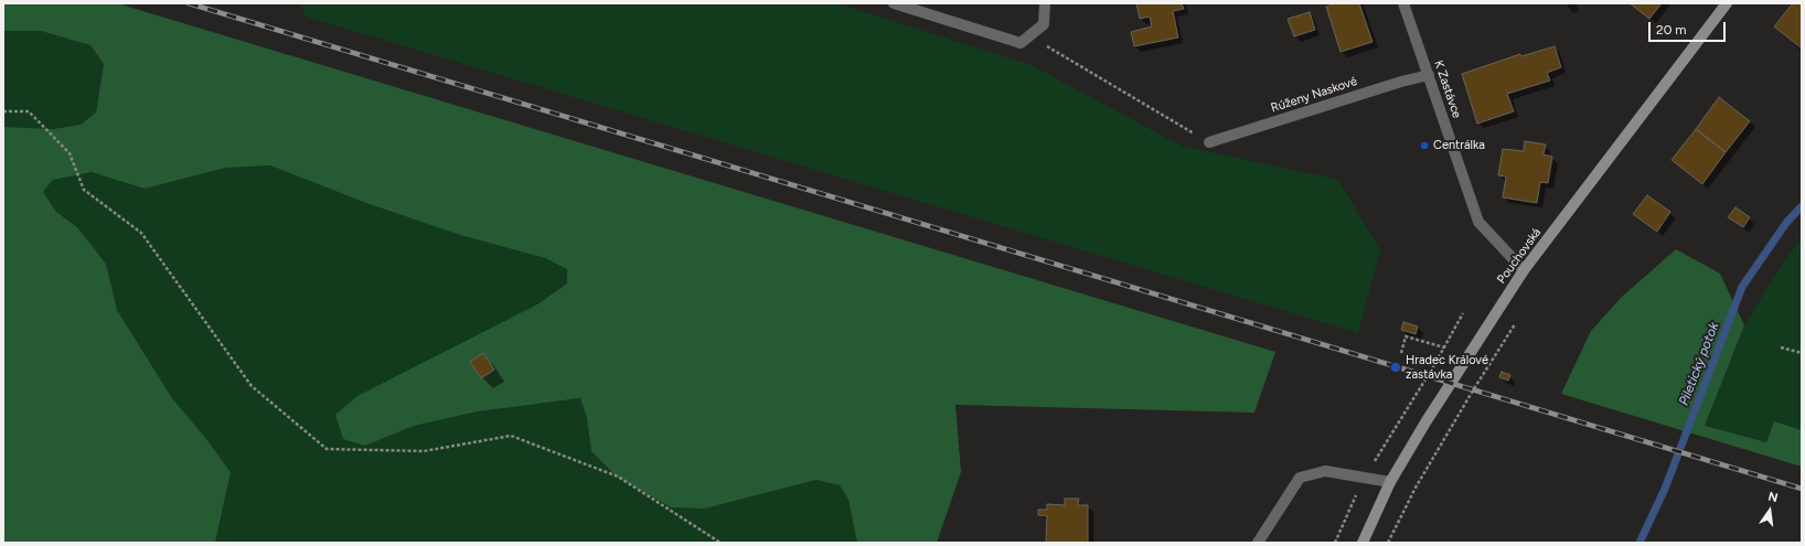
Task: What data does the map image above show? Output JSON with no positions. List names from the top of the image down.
{
  "streets": {
    "street": ["K Zastávce", "Rúženy Naskové", "Pouchovská"]
  },
  "crossings": [
    ["K Zastávce", "Rúženy Naskové"],
    ["K Zastávce", "Pouchovská"]
  ],
  "water": ["Piletický potok"],
  "places": ["Centrálka", "Hradec Králové zastávka"],
  "scale_bar": "20 m",
  "north": "top"
}
